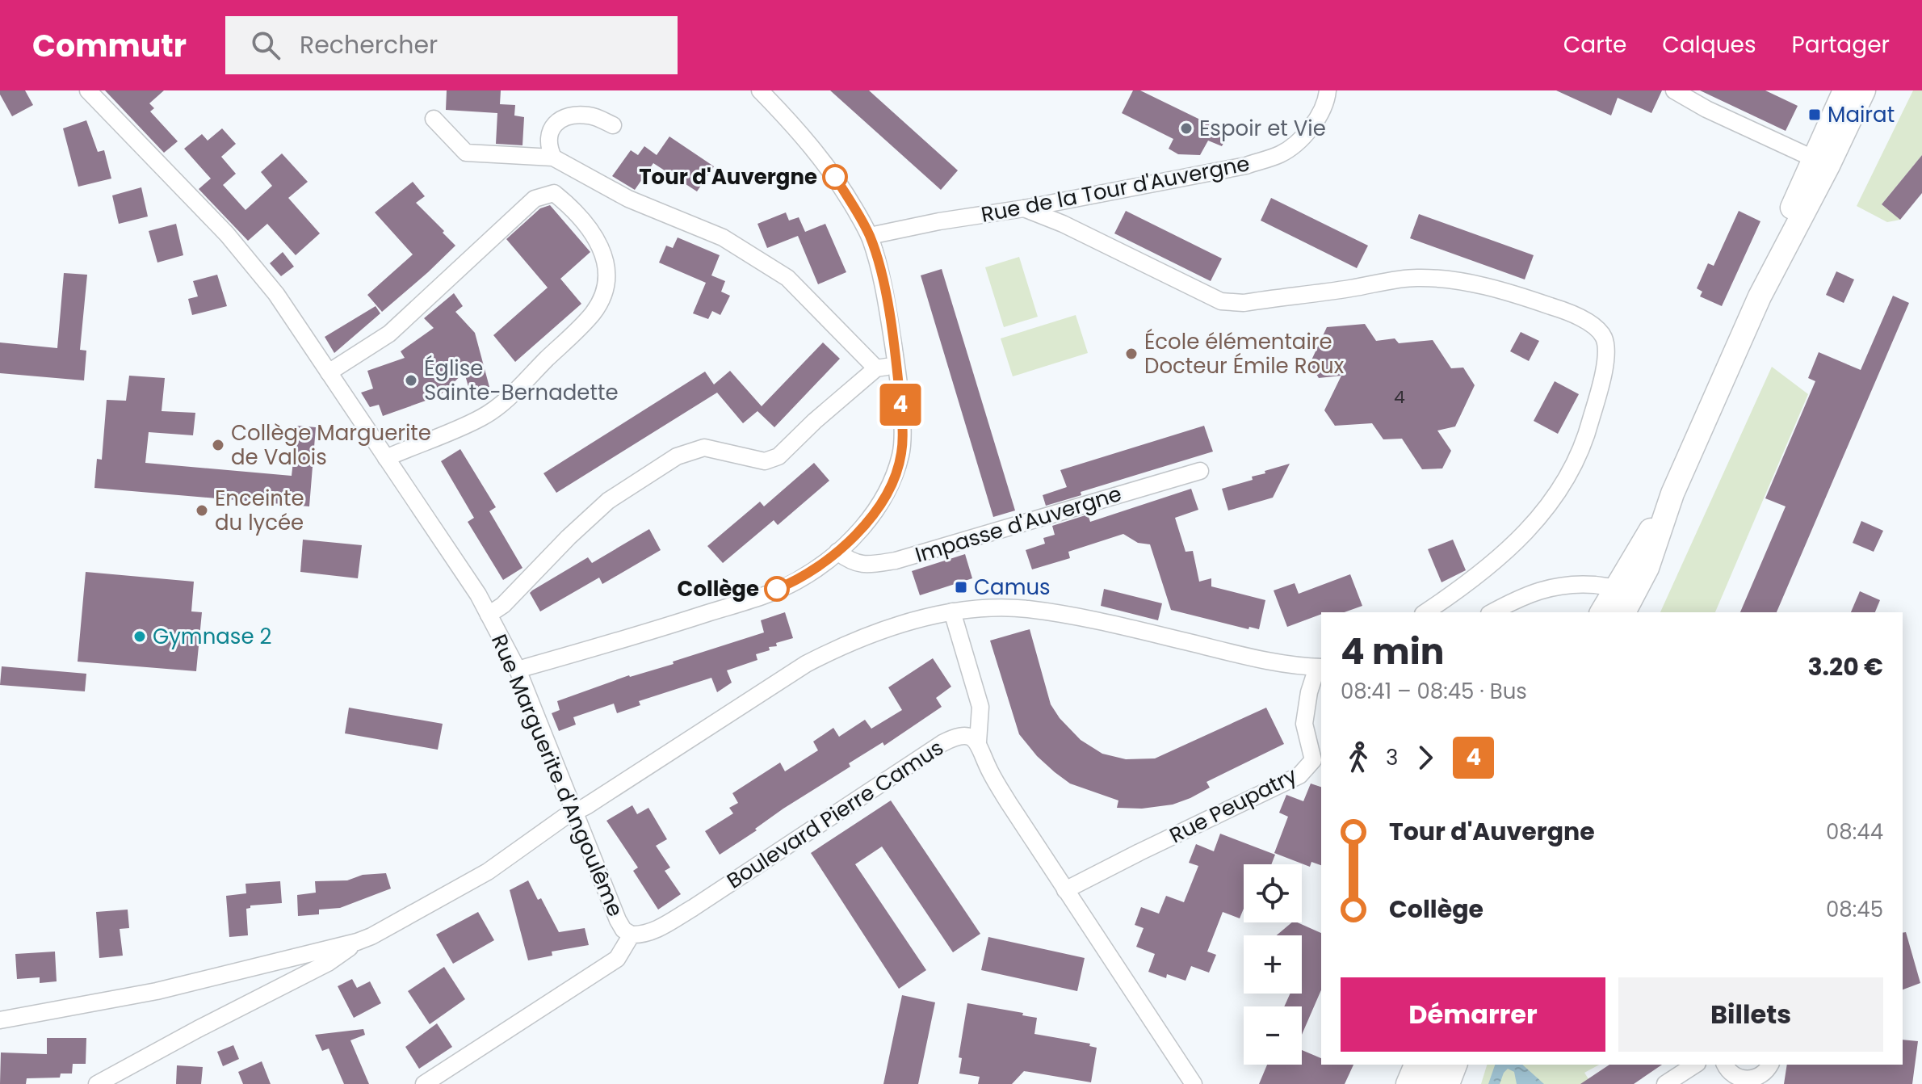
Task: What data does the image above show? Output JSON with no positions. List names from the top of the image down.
{
  "streets": {
    "street": [
      "Rue de la Tour d'Auvergne",
      "Impasse d'Auvergne",
      "Rue Marguerite d'Angoulême",
      "Rue Peupatry",
      "Boulevard Pierre Camus"
    ]
  },
  "crossings": [
    ["Rue Marguerite d'Angoulême", "Boulevard Pierre Camus"]
  ],
  "places": {
    "transit": ["Mairat", "Camus"],
    "other": [
      "Espoir et Vie",
      "Tour d'Auvergne",
      "École élémentaire Docteur Émile Roux",
      "Église Sainte-Bernadette",
      "Collège Marguerite de Valois",
      "Enceinte du lycée",
      "Collège",
      "Gymnase 2"
    ]
  },
  "lines": ["bus line 4"],
  "house_numbers": ["4"],
  "page": {
    "header": "Commutr",
    "search": "Rechercher",
    "nav": ["Carte", "Calques", "Partager"],
    "on_map": "4",
    "heading": ["4 min", "08:41 – 08:45 · Bus", "3.20 €"],
    "legs": ["3", "4"],
    "list": [
      {
        "name": "Tour d'Auvergne",
        "value": "08:44"
      },
      {
        "name": "Collège",
        "value": "08:45"
      }
    ],
    "map_buttons": ["+", "−"],
    "buttons": ["Démarrer", "Billets"]
  }
}
